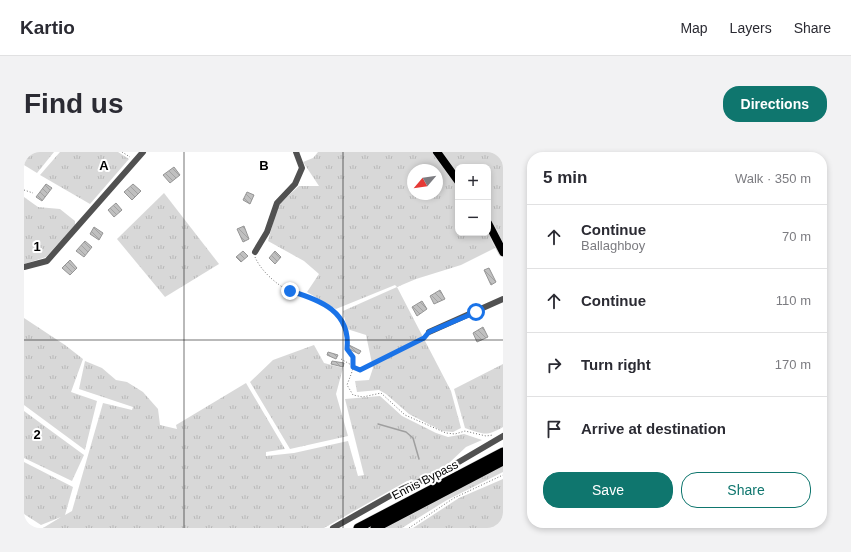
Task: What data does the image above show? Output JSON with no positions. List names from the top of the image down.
{
  "streets": {
    "highway": ["Ennis Bypass"]
  },
  "north": "bottom left",
  "page": {
    "header": "Kartio",
    "nav": ["Map", "Layers", "Share"],
    "buttons": [
      "Directions",
      ["Save", "Share"]
    ],
    "title": "Find us",
    "heading": ["5 min", "Walk · 350 m"],
    "map_buttons": ["+", "−"],
    "list": [
      ["Continue", "Ballaghboy", "70 m"],
      ["Continue", "110 m"],
      ["Turn right", "170 m"],
      "Arrive at destination"
    ]
  },
  "grid": {
    "columns": ["A", "B"],
    "rows": ["1", "2"]
  }
}
